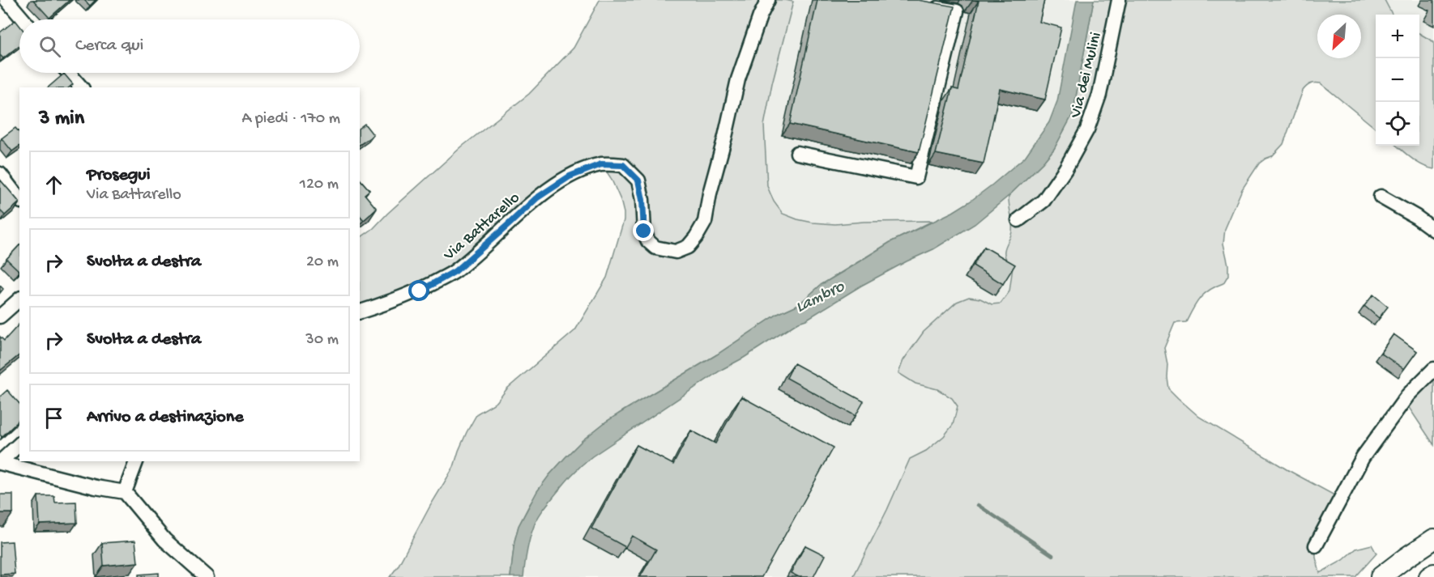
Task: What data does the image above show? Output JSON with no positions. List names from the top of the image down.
{
  "streets": {
    "street": ["Via dei Mulini", "Via Battarello"]
  },
  "water": ["Lambro"],
  "north": "bottom left",
  "page": {
    "map_buttons": ["+", "−"],
    "search": "Cerca qui",
    "heading": ["3 min", "A piedi · 170 m"],
    "list": [
      ["Prosegui", "Via Battarello", "120 m"],
      ["Svolta a destra", "20 m"],
      ["Svolta a destra", "30 m"],
      "Arrivo a destinazione"
    ]
  }
}
